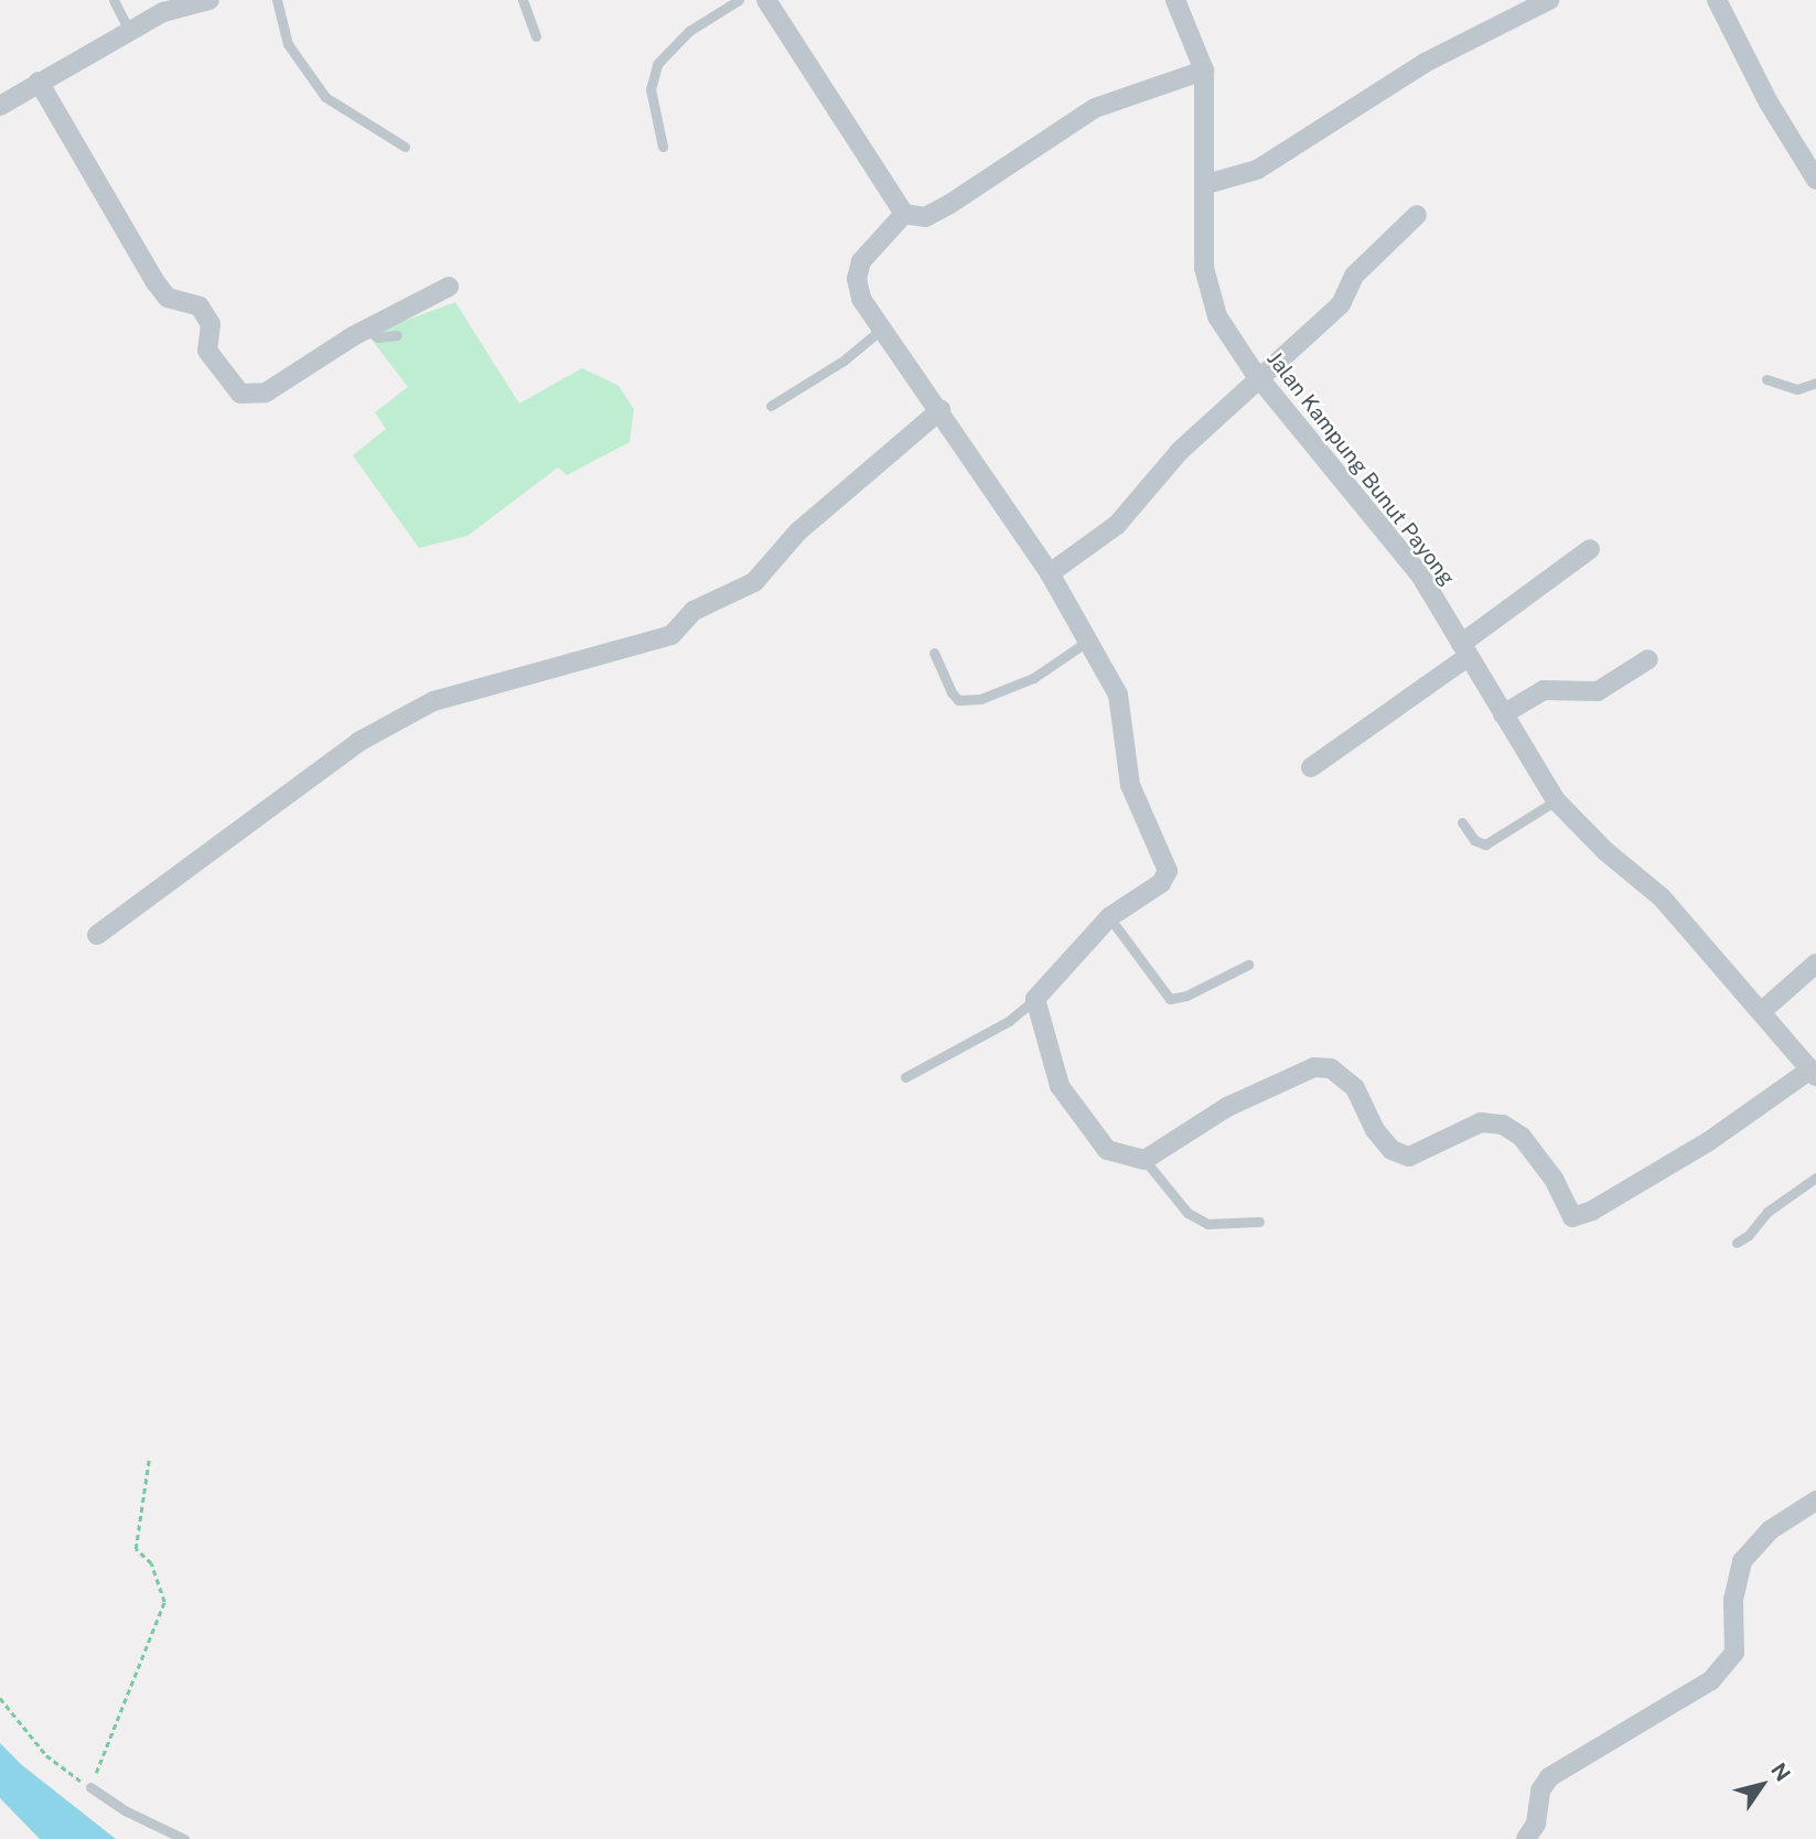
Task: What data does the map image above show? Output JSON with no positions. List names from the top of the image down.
{
  "streets": {
    "street": ["Jalan Kampung Bunut Payong"]
  },
  "north": "top right"
}
